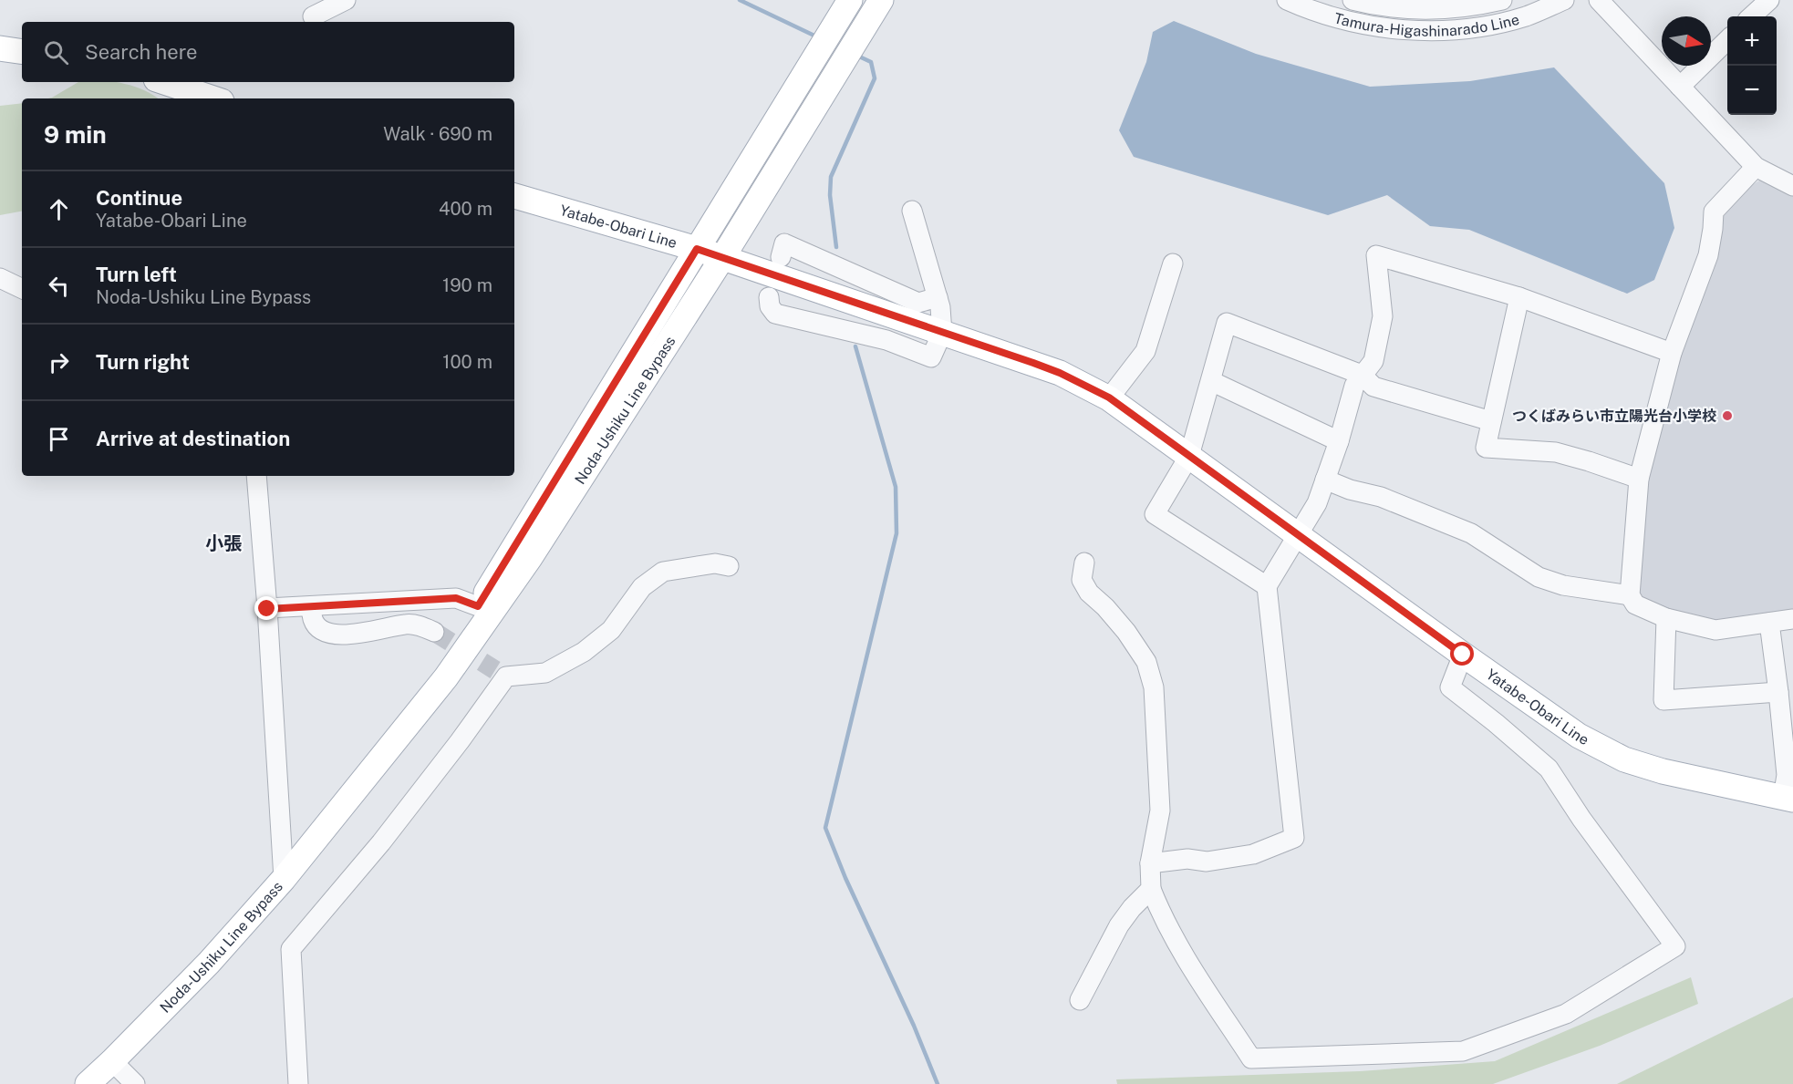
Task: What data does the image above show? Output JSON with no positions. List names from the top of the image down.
{
  "streets": {
    "main road": ["Yatabe-Obari Line", "Noda-Ushiku Line Bypass"],
    "street": ["Tamura-Higashinarado Line"]
  },
  "crossings": [
    ["Yatabe-Obari Line", "Noda-Ushiku Line Bypass"]
  ],
  "districts": ["小張"],
  "places": ["つくばみらい市立陽光台小学校"],
  "north": "right",
  "page": {
    "map_buttons": ["+", "−"],
    "search": "Search here",
    "heading": ["9 min", "Walk · 690 m"],
    "list": [
      ["Continue", "Yatabe-Obari Line", "400 m"],
      ["Turn left", "Noda-Ushiku Line Bypass", "190 m"],
      ["Turn right", "100 m"],
      "Arrive at destination"
    ]
  }
}
